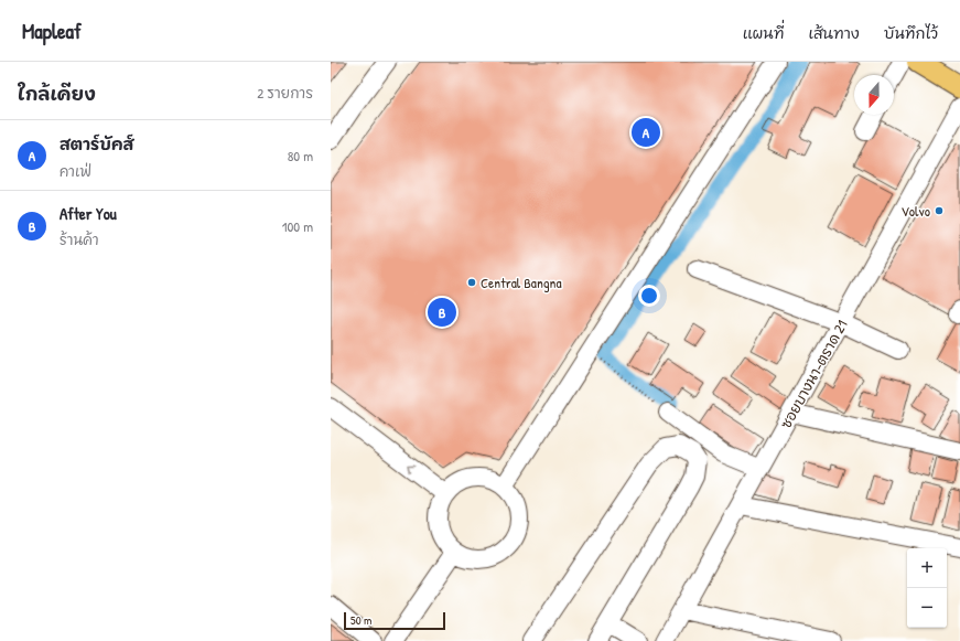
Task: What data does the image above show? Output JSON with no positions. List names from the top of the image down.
{
  "streets": {
    "street": ["ซอยบางนา-ตราด 21"]
  },
  "places": ["Volvo", "Central Bangna"],
  "scale_bar": "50 m",
  "north": "bottom",
  "page": {
    "header": "Mapleaf",
    "nav": ["แผนที่", "เส้นทาง", "บันทึกไว้"],
    "heading": ["ใกล้เคียง", "2 รายการ"],
    "pins": ["A", "B"],
    "list": [
      {
        "mark": "A",
        "name": "สตาร์บัคส์",
        "note": "คาเฟ่",
        "value": "80 m"
      },
      {
        "mark": "B",
        "name": "After You",
        "note": "ร้านค้า",
        "value": "100 m"
      }
    ],
    "map_buttons": ["+", "−"],
    "scale": "50 m"
  }
}
